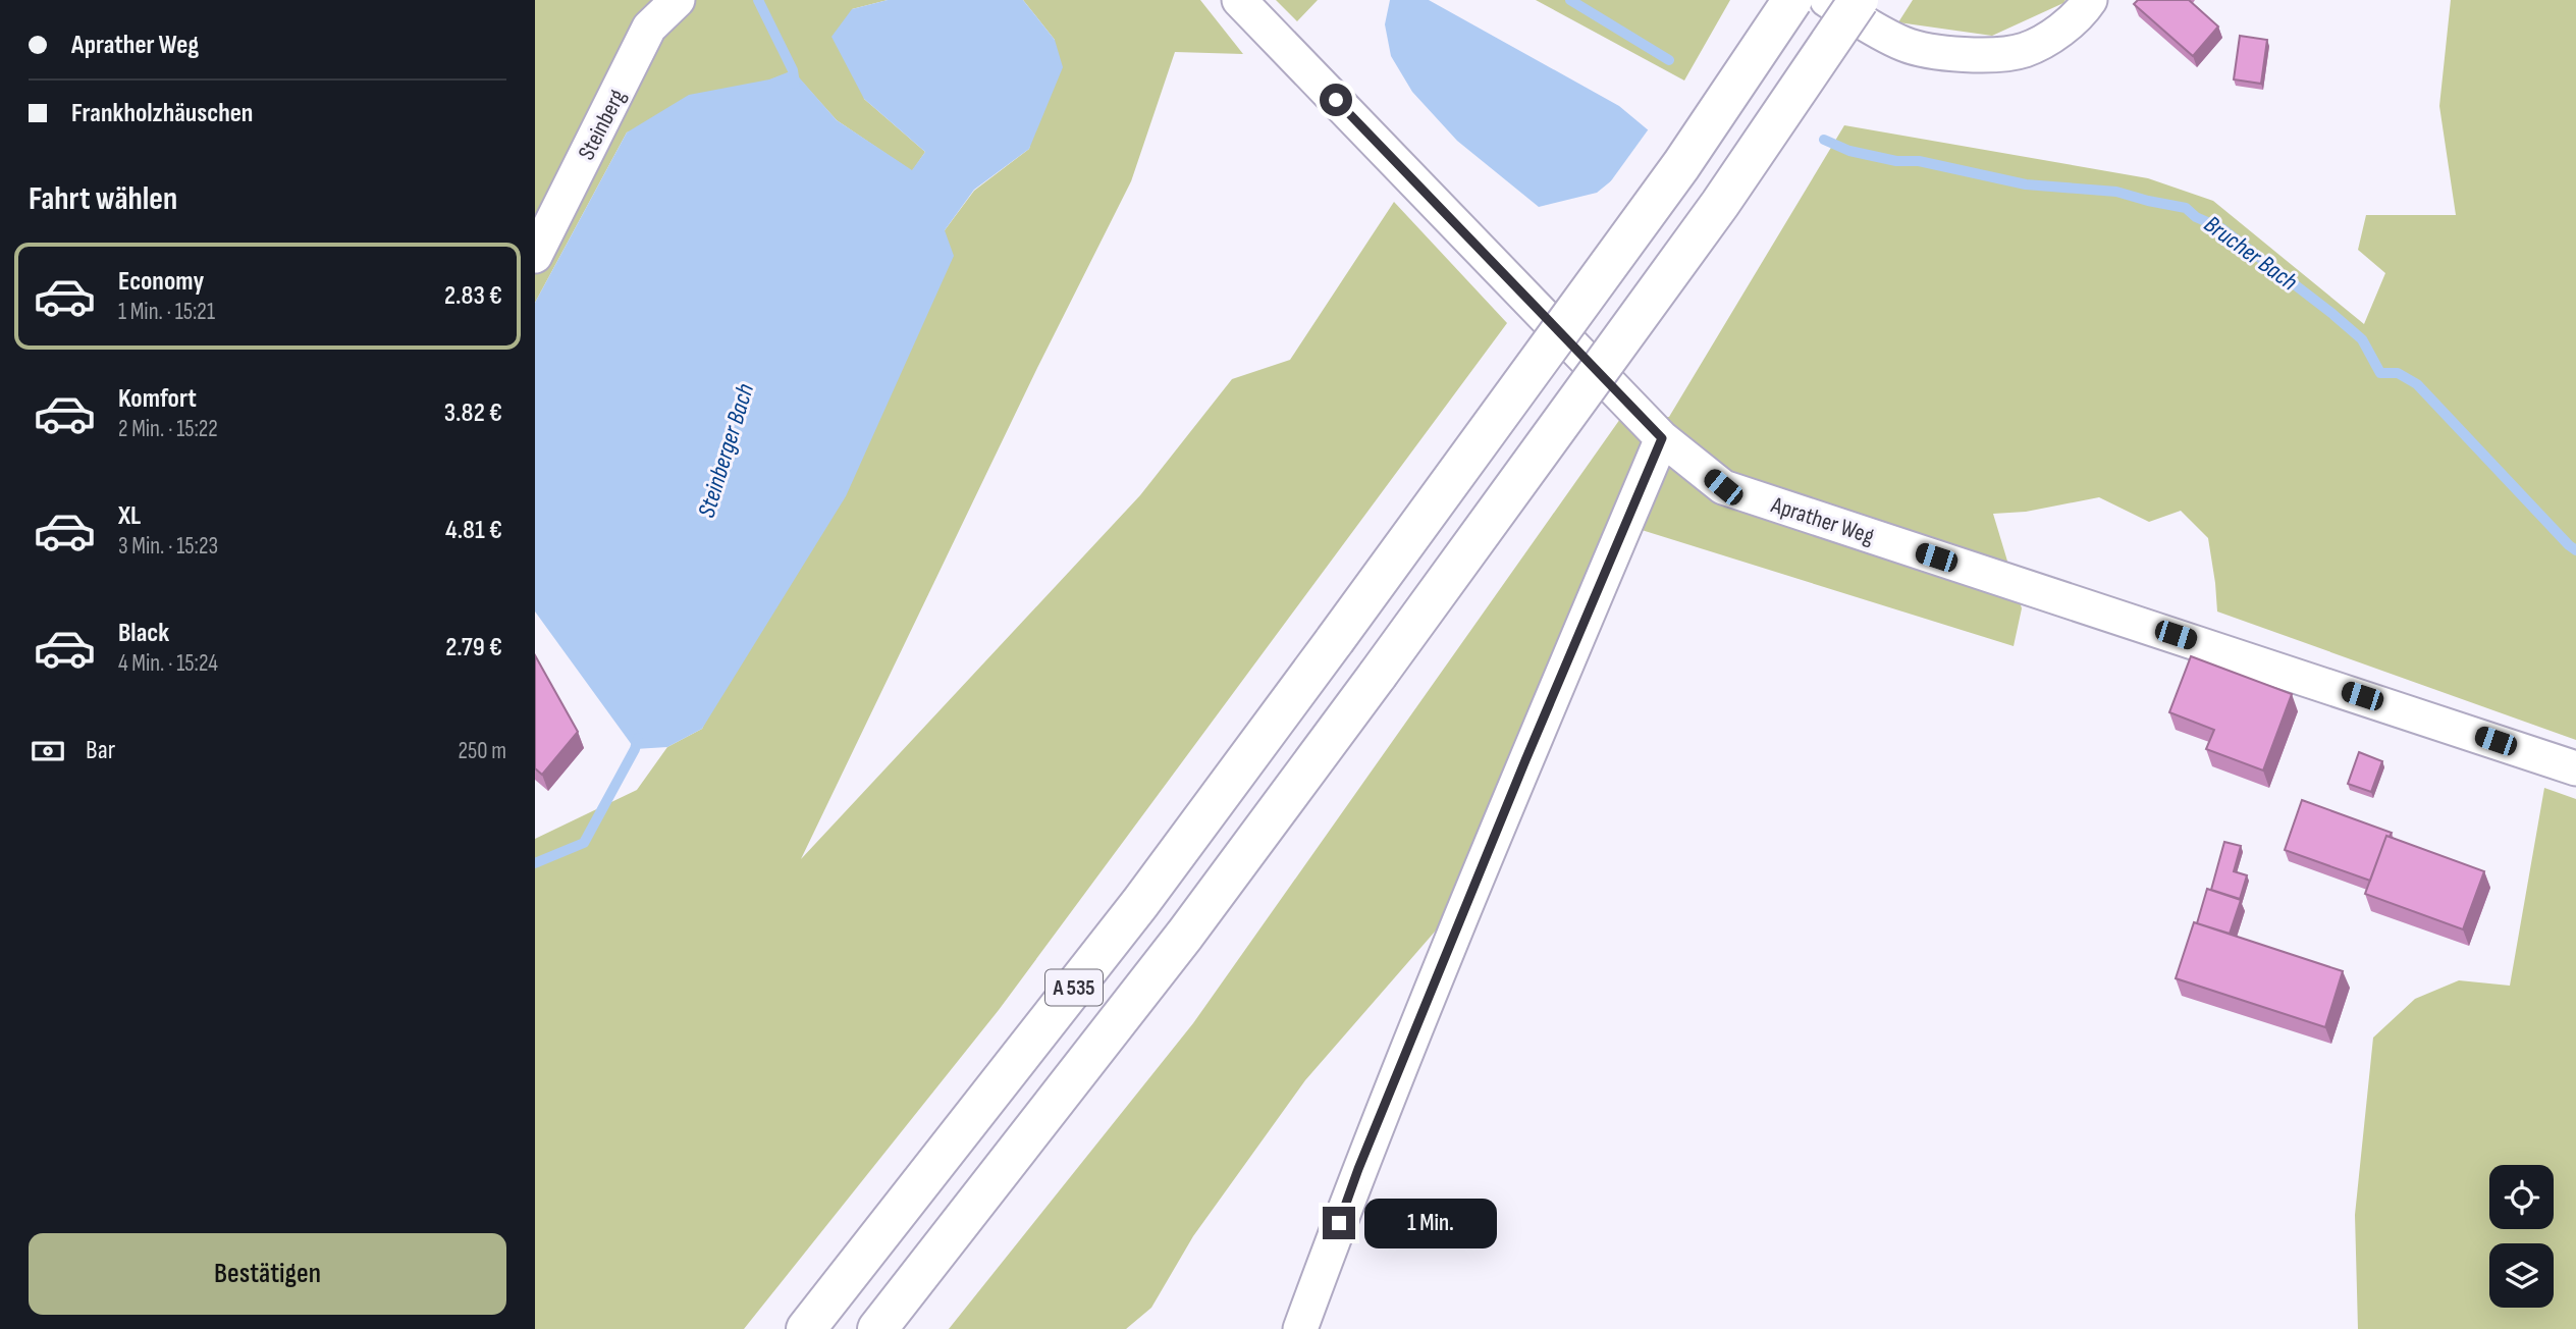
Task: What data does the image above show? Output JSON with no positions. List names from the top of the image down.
{
  "streets": {
    "highway": ["A 535"],
    "street": ["Steinberg", "Aprather Weg"]
  },
  "water": ["Brucher Bach", "Steinberger Bach"],
  "page": {
    "banner": ["Aprather Weg", "Frankholzhäuschen"],
    "heading": "Fahrt wählen",
    "list": [
      {
        "name": "Economy",
        "note": "1 Min. · 15:21",
        "value": "2.83 €"
      },
      {
        "name": "Komfort",
        "note": "2 Min. · 15:22",
        "value": "3.82 €"
      },
      {
        "name": "XL",
        "note": "3 Min. · 15:23",
        "value": "4.81 €"
      },
      {
        "name": "Black",
        "note": "4 Min. · 15:24",
        "value": "2.79 €"
      }
    ],
    "pay": ["Bar", "250 m"],
    "bubble": "1 Min.",
    "buttons": "Bestätigen"
  }
}
